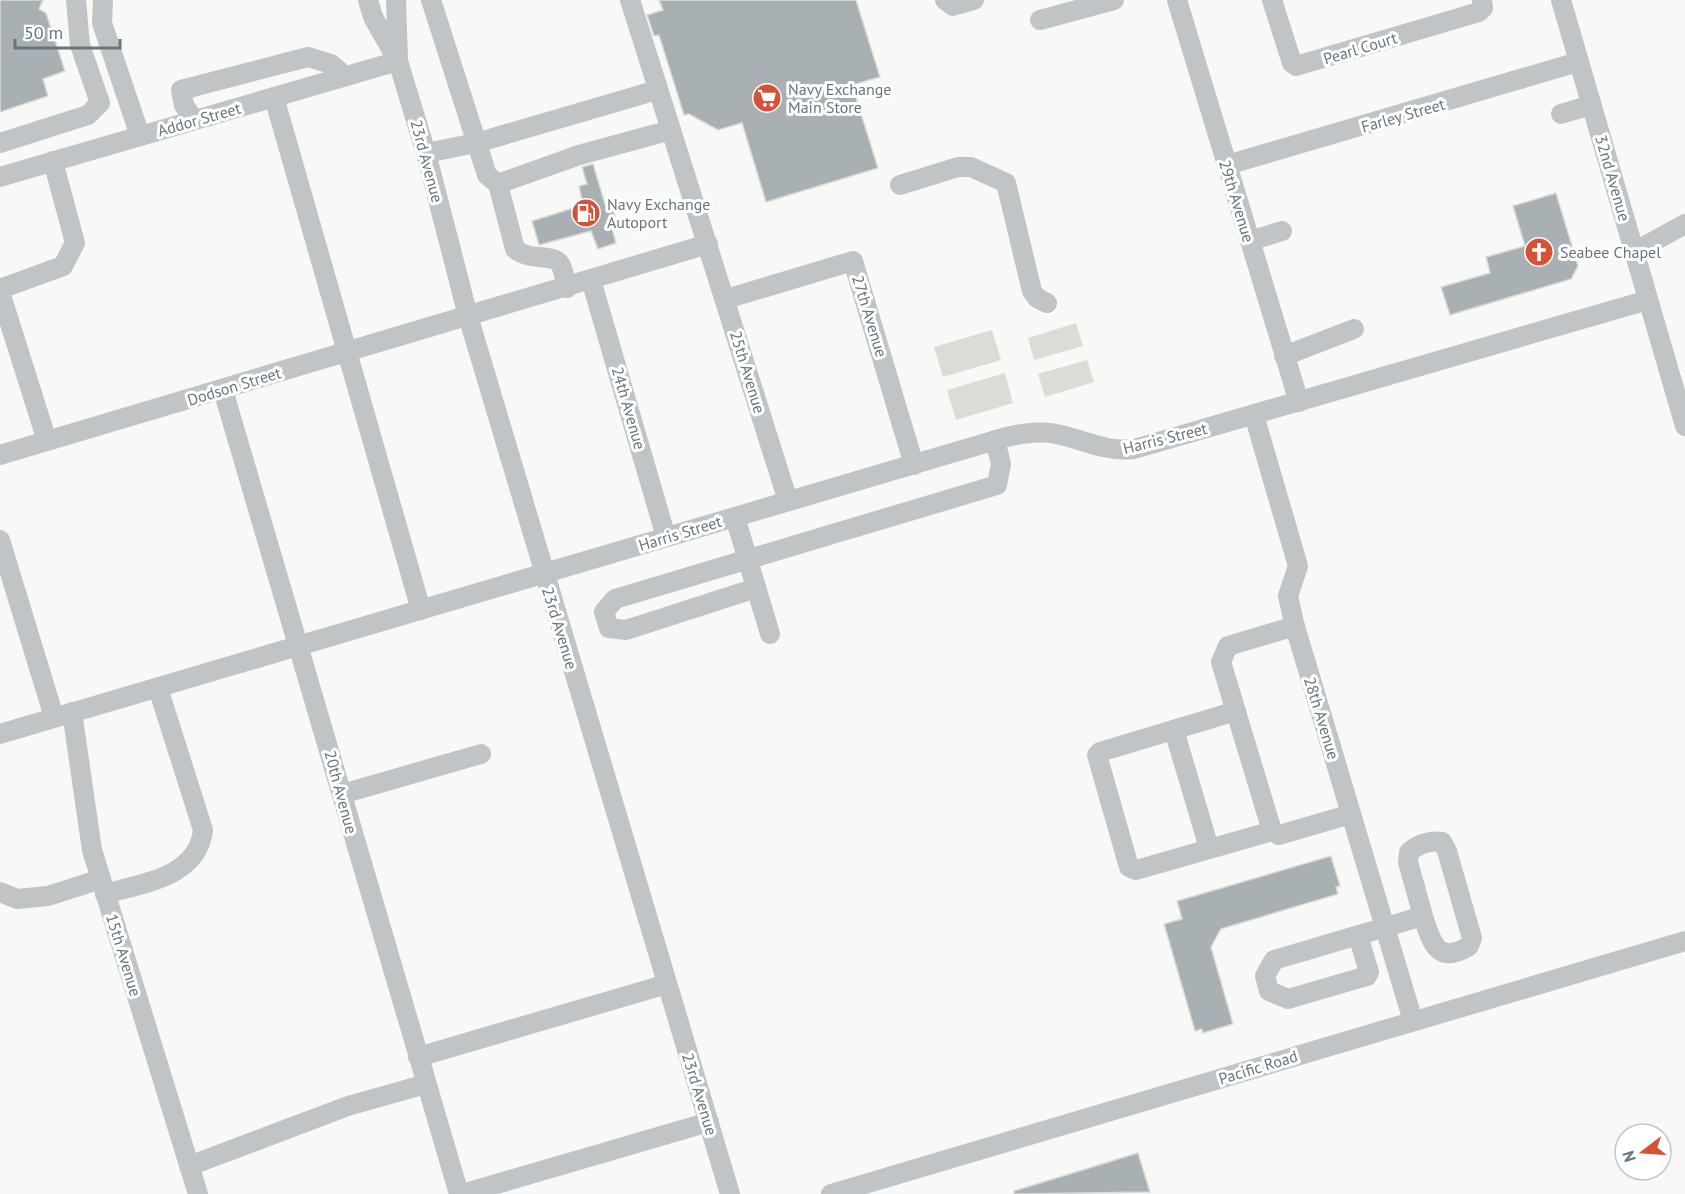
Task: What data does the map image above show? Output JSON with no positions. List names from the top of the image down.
{
  "streets": {
    "street": [
      "Pearl Court",
      "Farley Street",
      "Addor Street",
      "23rd Avenue",
      "32nd Avenue",
      "29th Avenue",
      "27th Avenue",
      "25th Avenue",
      "Dodson Street",
      "24th Avenue",
      "Harris Street",
      "28th Avenue",
      "20th Avenue",
      "15th Avenue",
      "Pacific Road"
    ]
  },
  "crossings": [
    ["Farley Street", "32nd Avenue"],
    ["Farley Street", "29th Avenue"],
    ["Addor Street", "23rd Avenue"],
    ["23rd Avenue", "Dodson Street"],
    ["23rd Avenue", "Harris Street"],
    ["32nd Avenue", "Harris Street"],
    ["29th Avenue", "Harris Street"],
    ["27th Avenue", "25th Avenue"],
    ["27th Avenue", "Harris Street"],
    ["25th Avenue", "Dodson Street"],
    ["25th Avenue", "Harris Street"],
    ["Dodson Street", "24th Avenue"],
    ["Dodson Street", "20th Avenue"],
    ["24th Avenue", "Harris Street"],
    ["Harris Street", "28th Avenue"],
    ["Harris Street", "20th Avenue"],
    ["Harris Street", "15th Avenue"],
    ["28th Avenue", "Pacific Road"]
  ],
  "places": {
    "supermarket": ["Navy Exchange Main Store"],
    "fuel station": ["Navy Exchange Autoport"],
    "church": ["Seabee Chapel"]
  },
  "scale_bar": "50 m",
  "north": "left"
}
